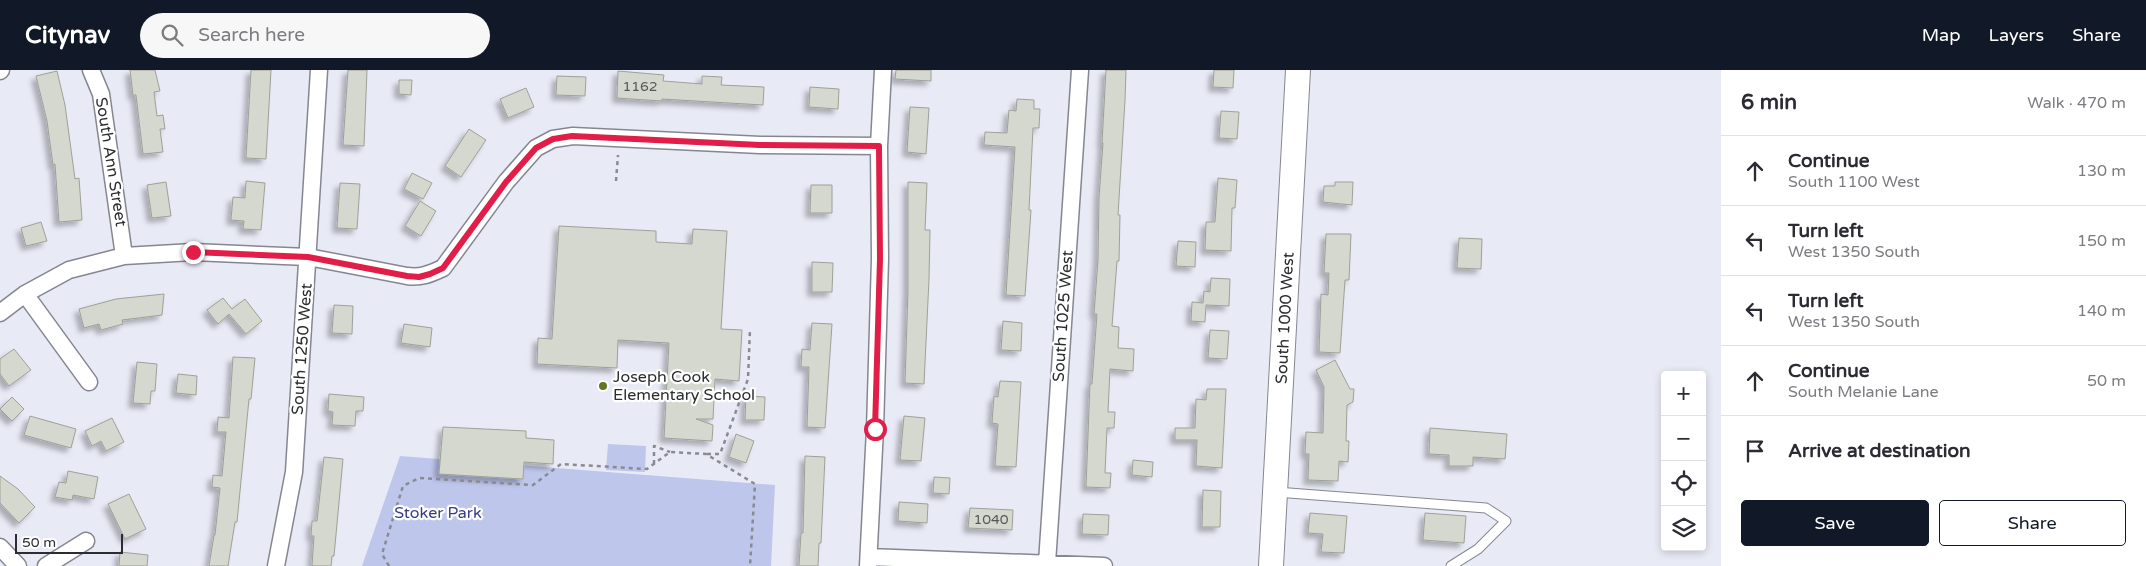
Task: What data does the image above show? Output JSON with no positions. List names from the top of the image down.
{
  "streets": {
    "main road": ["South 1000 West"],
    "street": ["South Ann Street", "South 1025 West", "South 1250 West"]
  },
  "parks": ["Stoker Park"],
  "places": ["Joseph Cook Elementary School"],
  "house_numbers": ["1162", "1040"],
  "scale_bar": "50 m",
  "page": {
    "header": "Citynav",
    "search": "Search here",
    "nav": ["Map", "Layers", "Share"],
    "heading": ["6 min", "Walk · 470 m"],
    "list": [
      ["Continue", "South 1100 West", "130 m"],
      ["Turn left", "West 1350 South", "150 m"],
      ["Turn left", "West 1350 South", "140 m"],
      ["Continue", "South Melanie Lane", "50 m"],
      "Arrive at destination"
    ],
    "map_buttons": ["+", "−"],
    "buttons": ["Save", "Share"],
    "scale": "50 m"
  }
}
